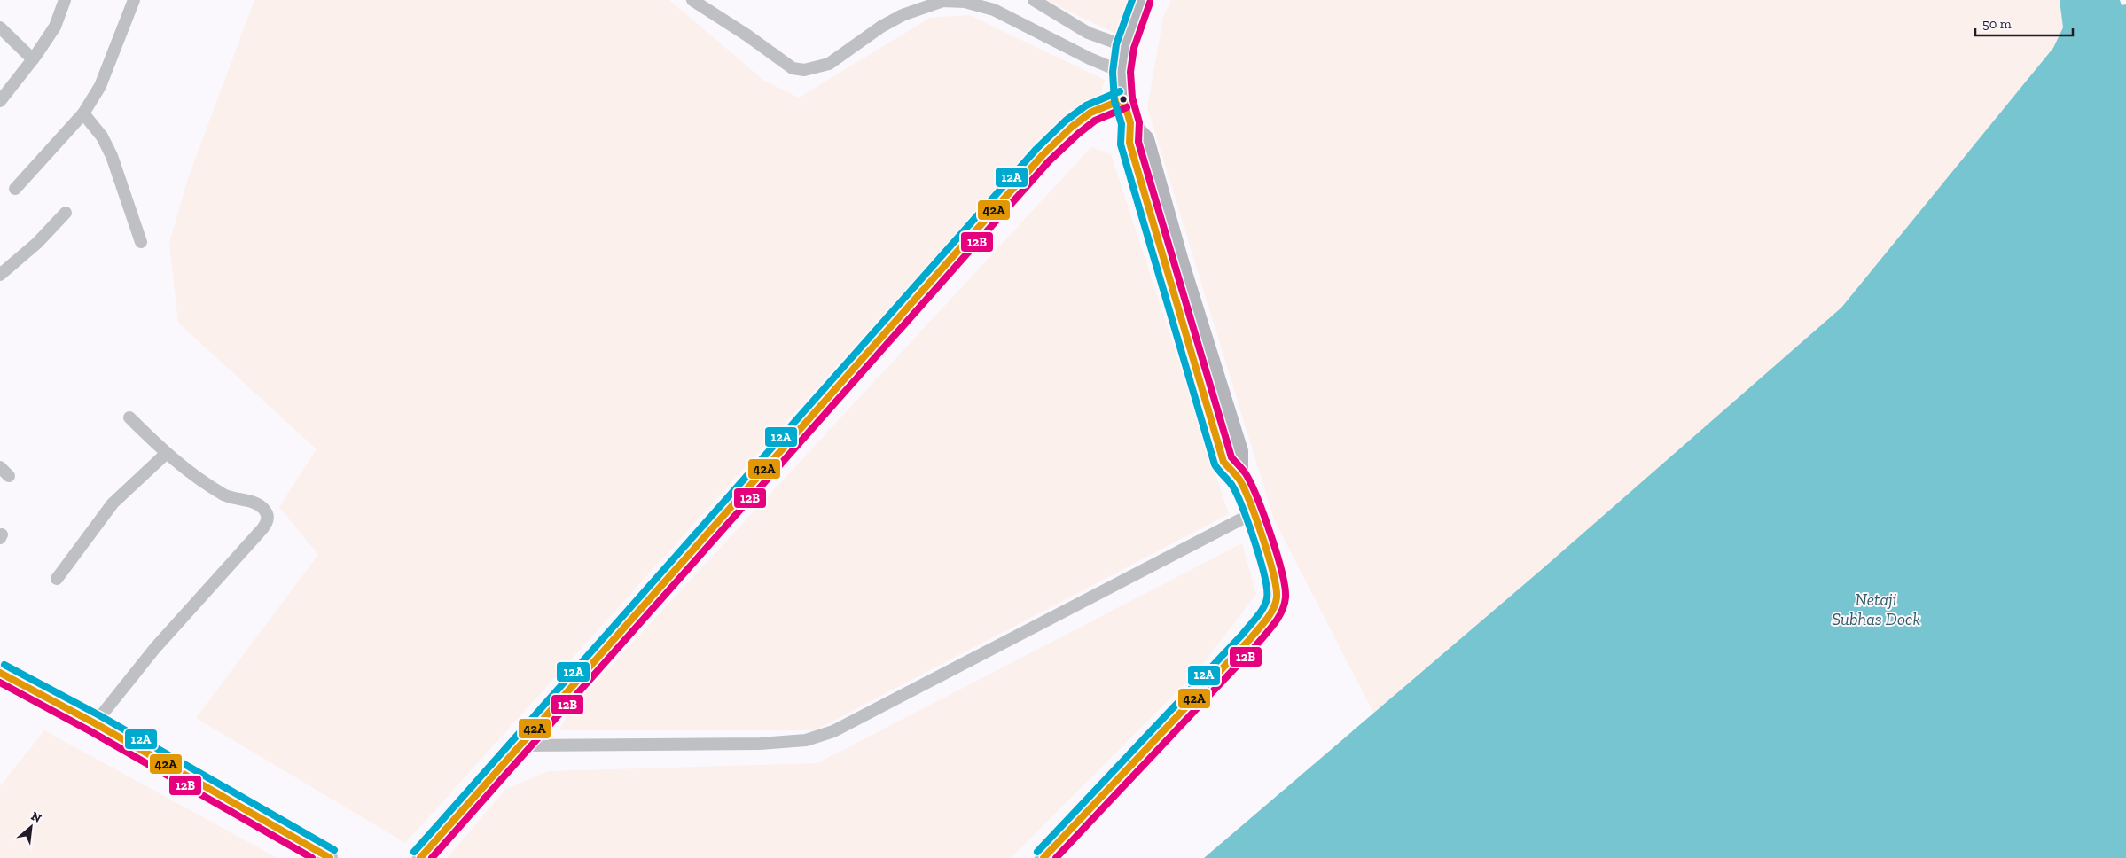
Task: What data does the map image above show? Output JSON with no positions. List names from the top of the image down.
{
  "water": ["Netaji Subhas Dock"],
  "lines": ["transit line 12A", "transit line 12B", "transit line 42A"],
  "scale_bar": "50 m",
  "north": "top right"
}
